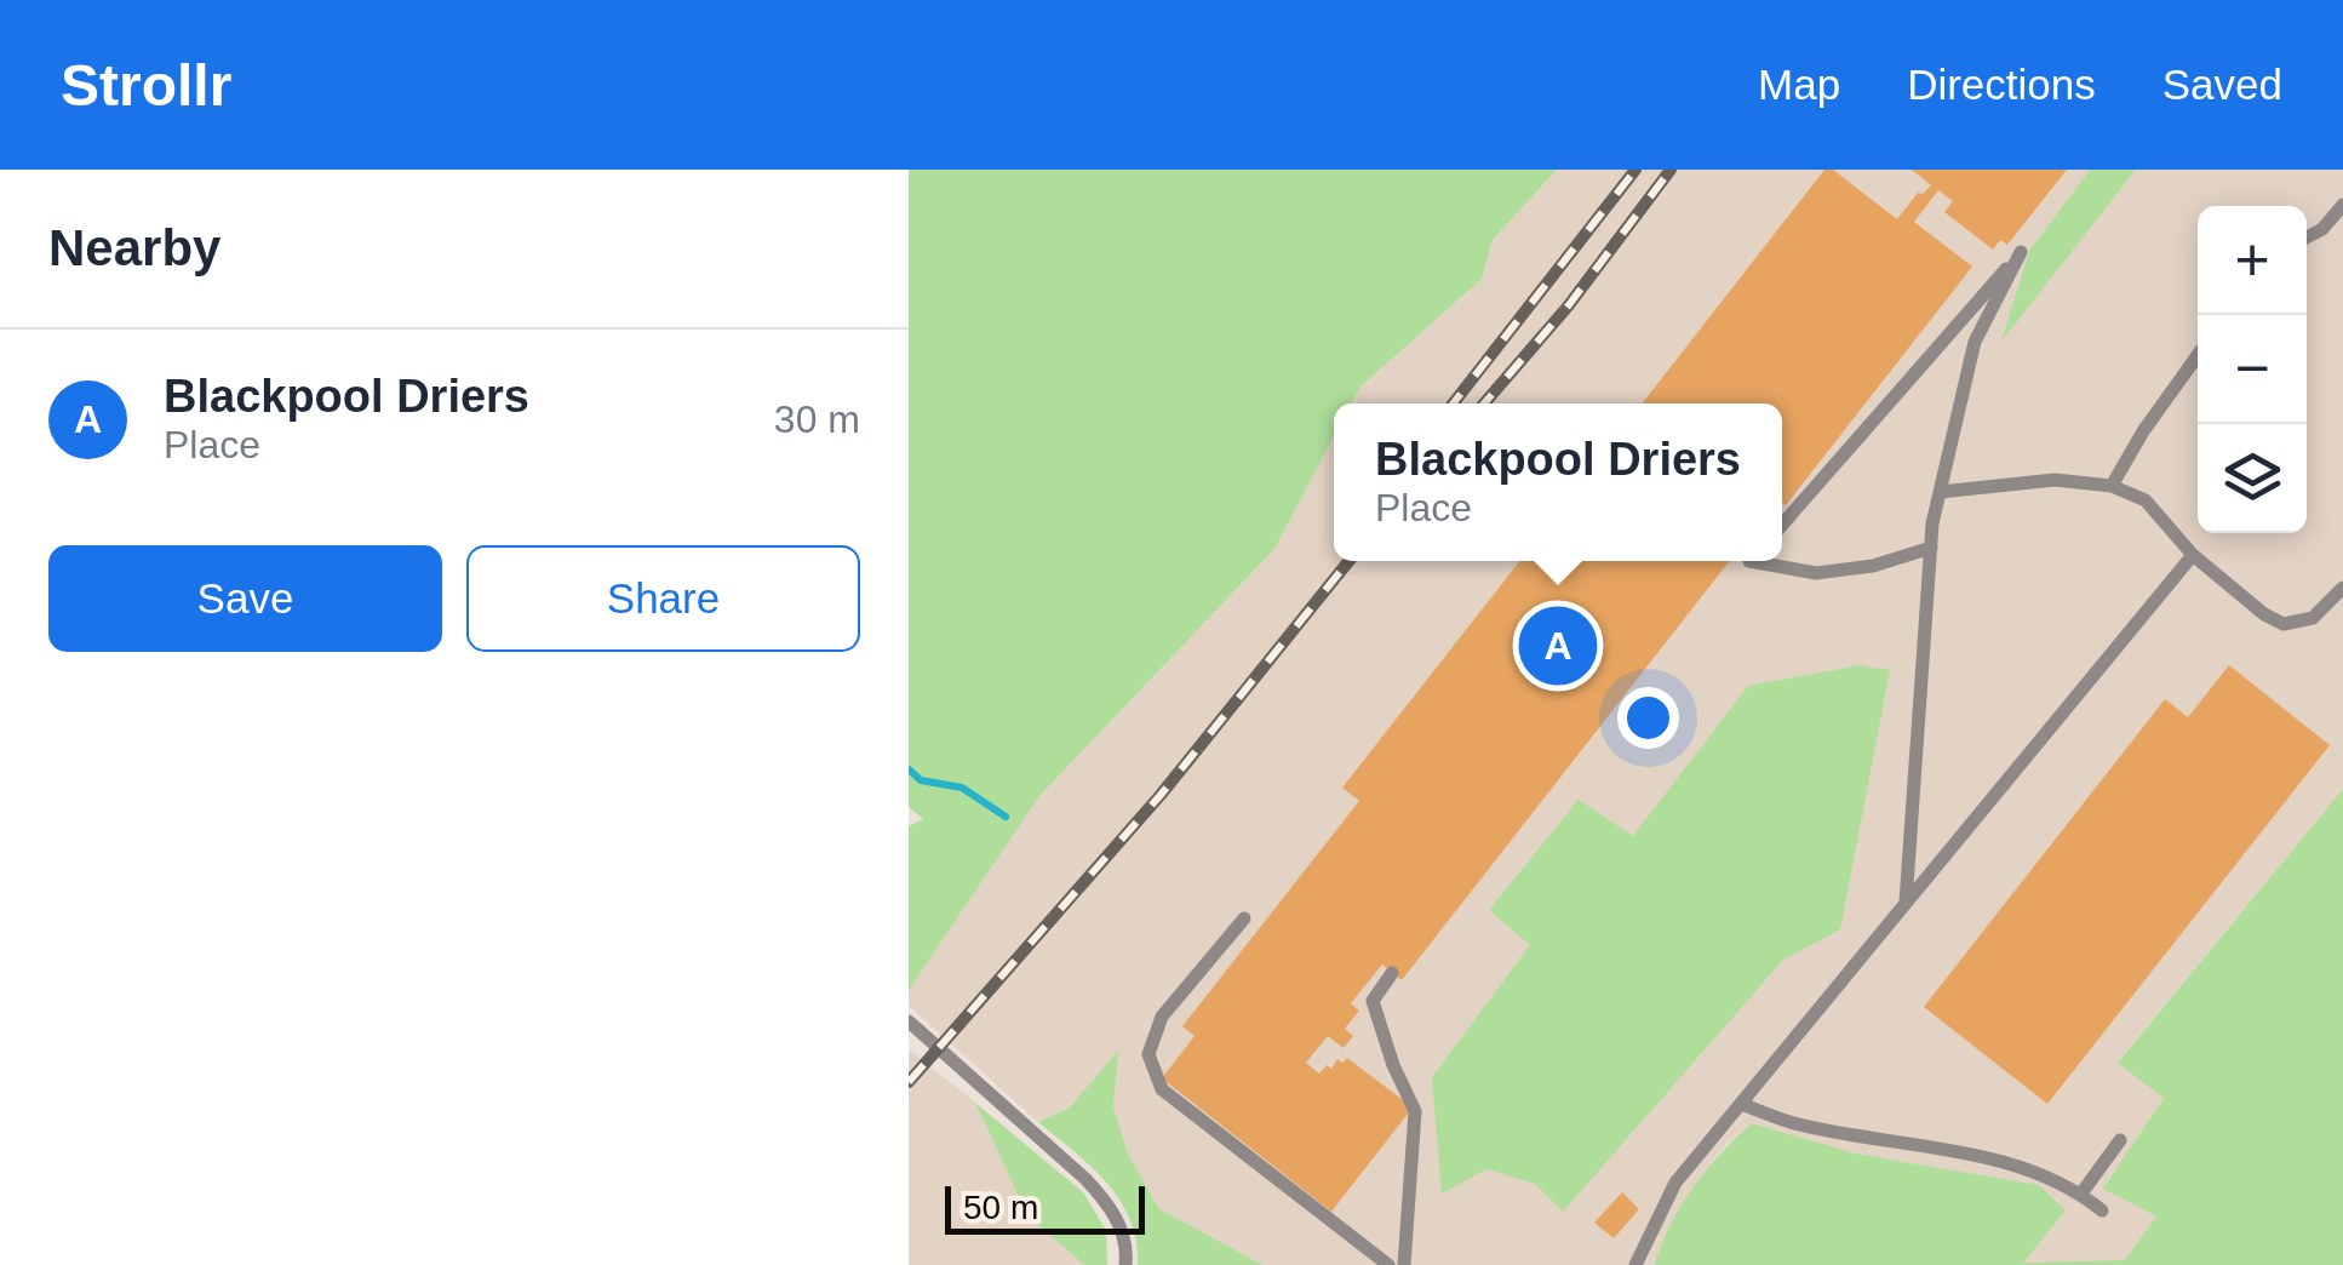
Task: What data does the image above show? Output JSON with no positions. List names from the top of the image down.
{
  "scale_bar": "50 m",
  "page": {
    "header": "Strollr",
    "nav": ["Map", "Directions", "Saved"],
    "heading": "Nearby",
    "map_buttons": ["+", "−"],
    "list": [
      {
        "mark": "A",
        "name": "Blackpool Driers",
        "note": "Place",
        "value": "30 m"
      }
    ],
    "popup": ["Blackpool Driers", "Place"],
    "buttons": ["Save", "Share"],
    "pins": "A",
    "scale": "50 m"
  }
}
